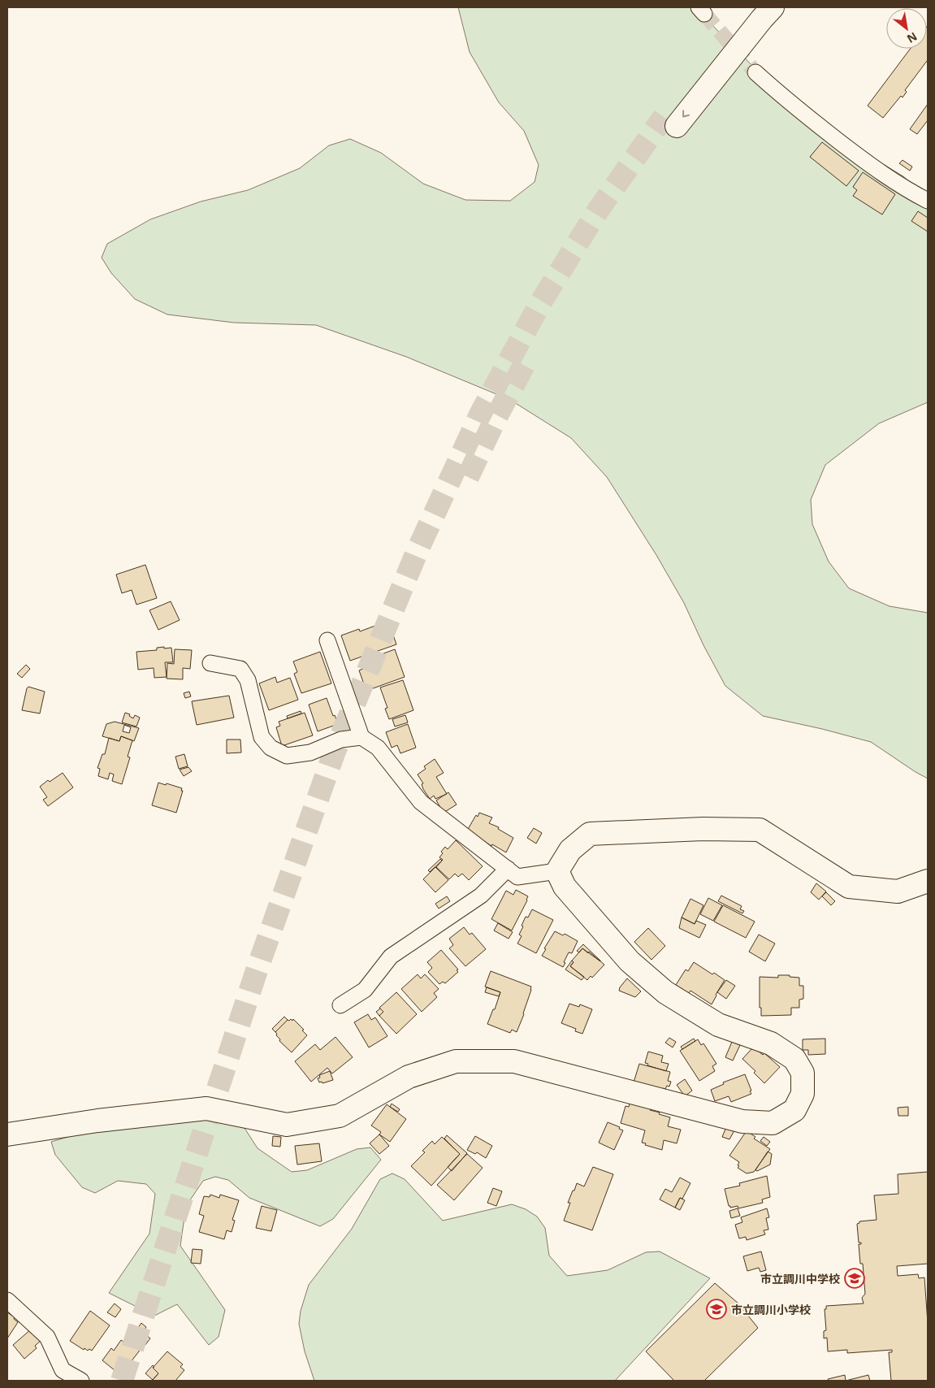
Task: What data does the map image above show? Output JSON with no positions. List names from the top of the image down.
{
  "places": {
    "school or university": ["市立調川中学校", "市立調川小学校"]
  },
  "north": "bottom right"
}
